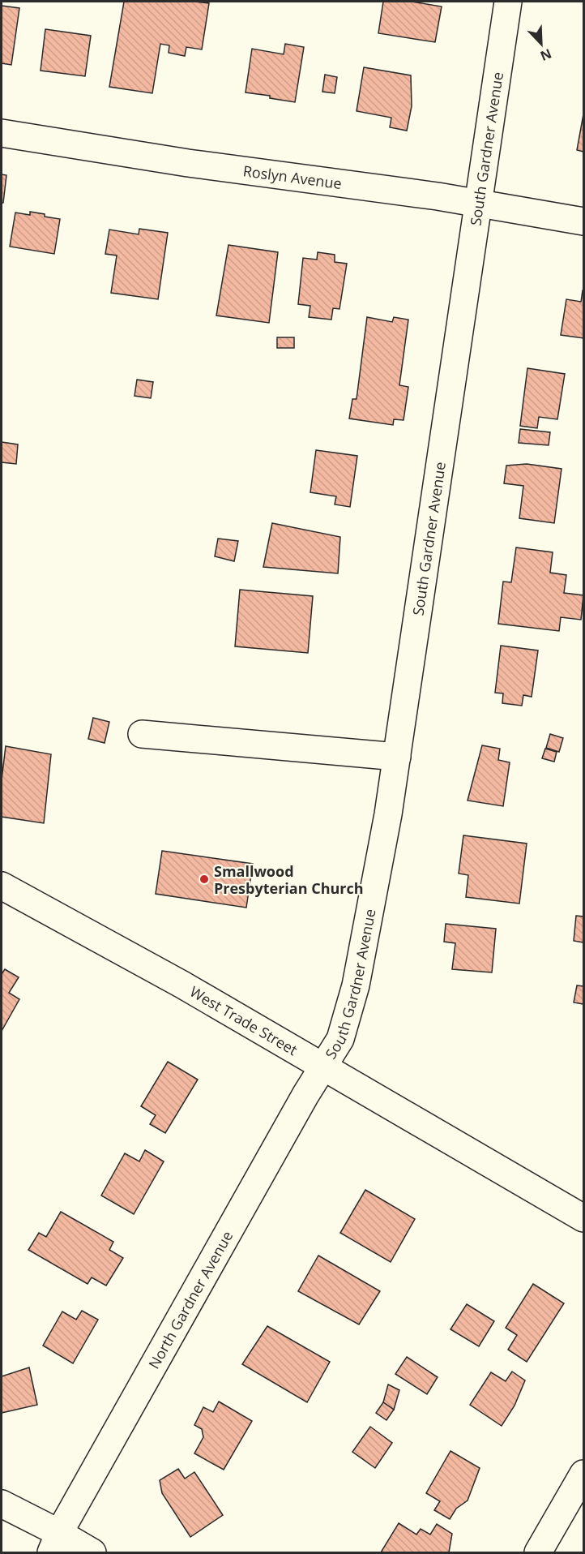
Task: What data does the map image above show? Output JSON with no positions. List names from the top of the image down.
{
  "streets": {
    "street": [
      "South Gardner Avenue",
      "Roslyn Avenue",
      "West Trade Street",
      "North Gardner Avenue"
    ]
  },
  "crossings": [
    ["South Gardner Avenue", "Roslyn Avenue"],
    ["South Gardner Avenue", "West Trade Street"],
    ["South Gardner Avenue", "North Gardner Avenue"],
    ["West Trade Street", "North Gardner Avenue"]
  ],
  "places": ["Smallwood Presbyterian Church"],
  "north": "bottom right"
}
